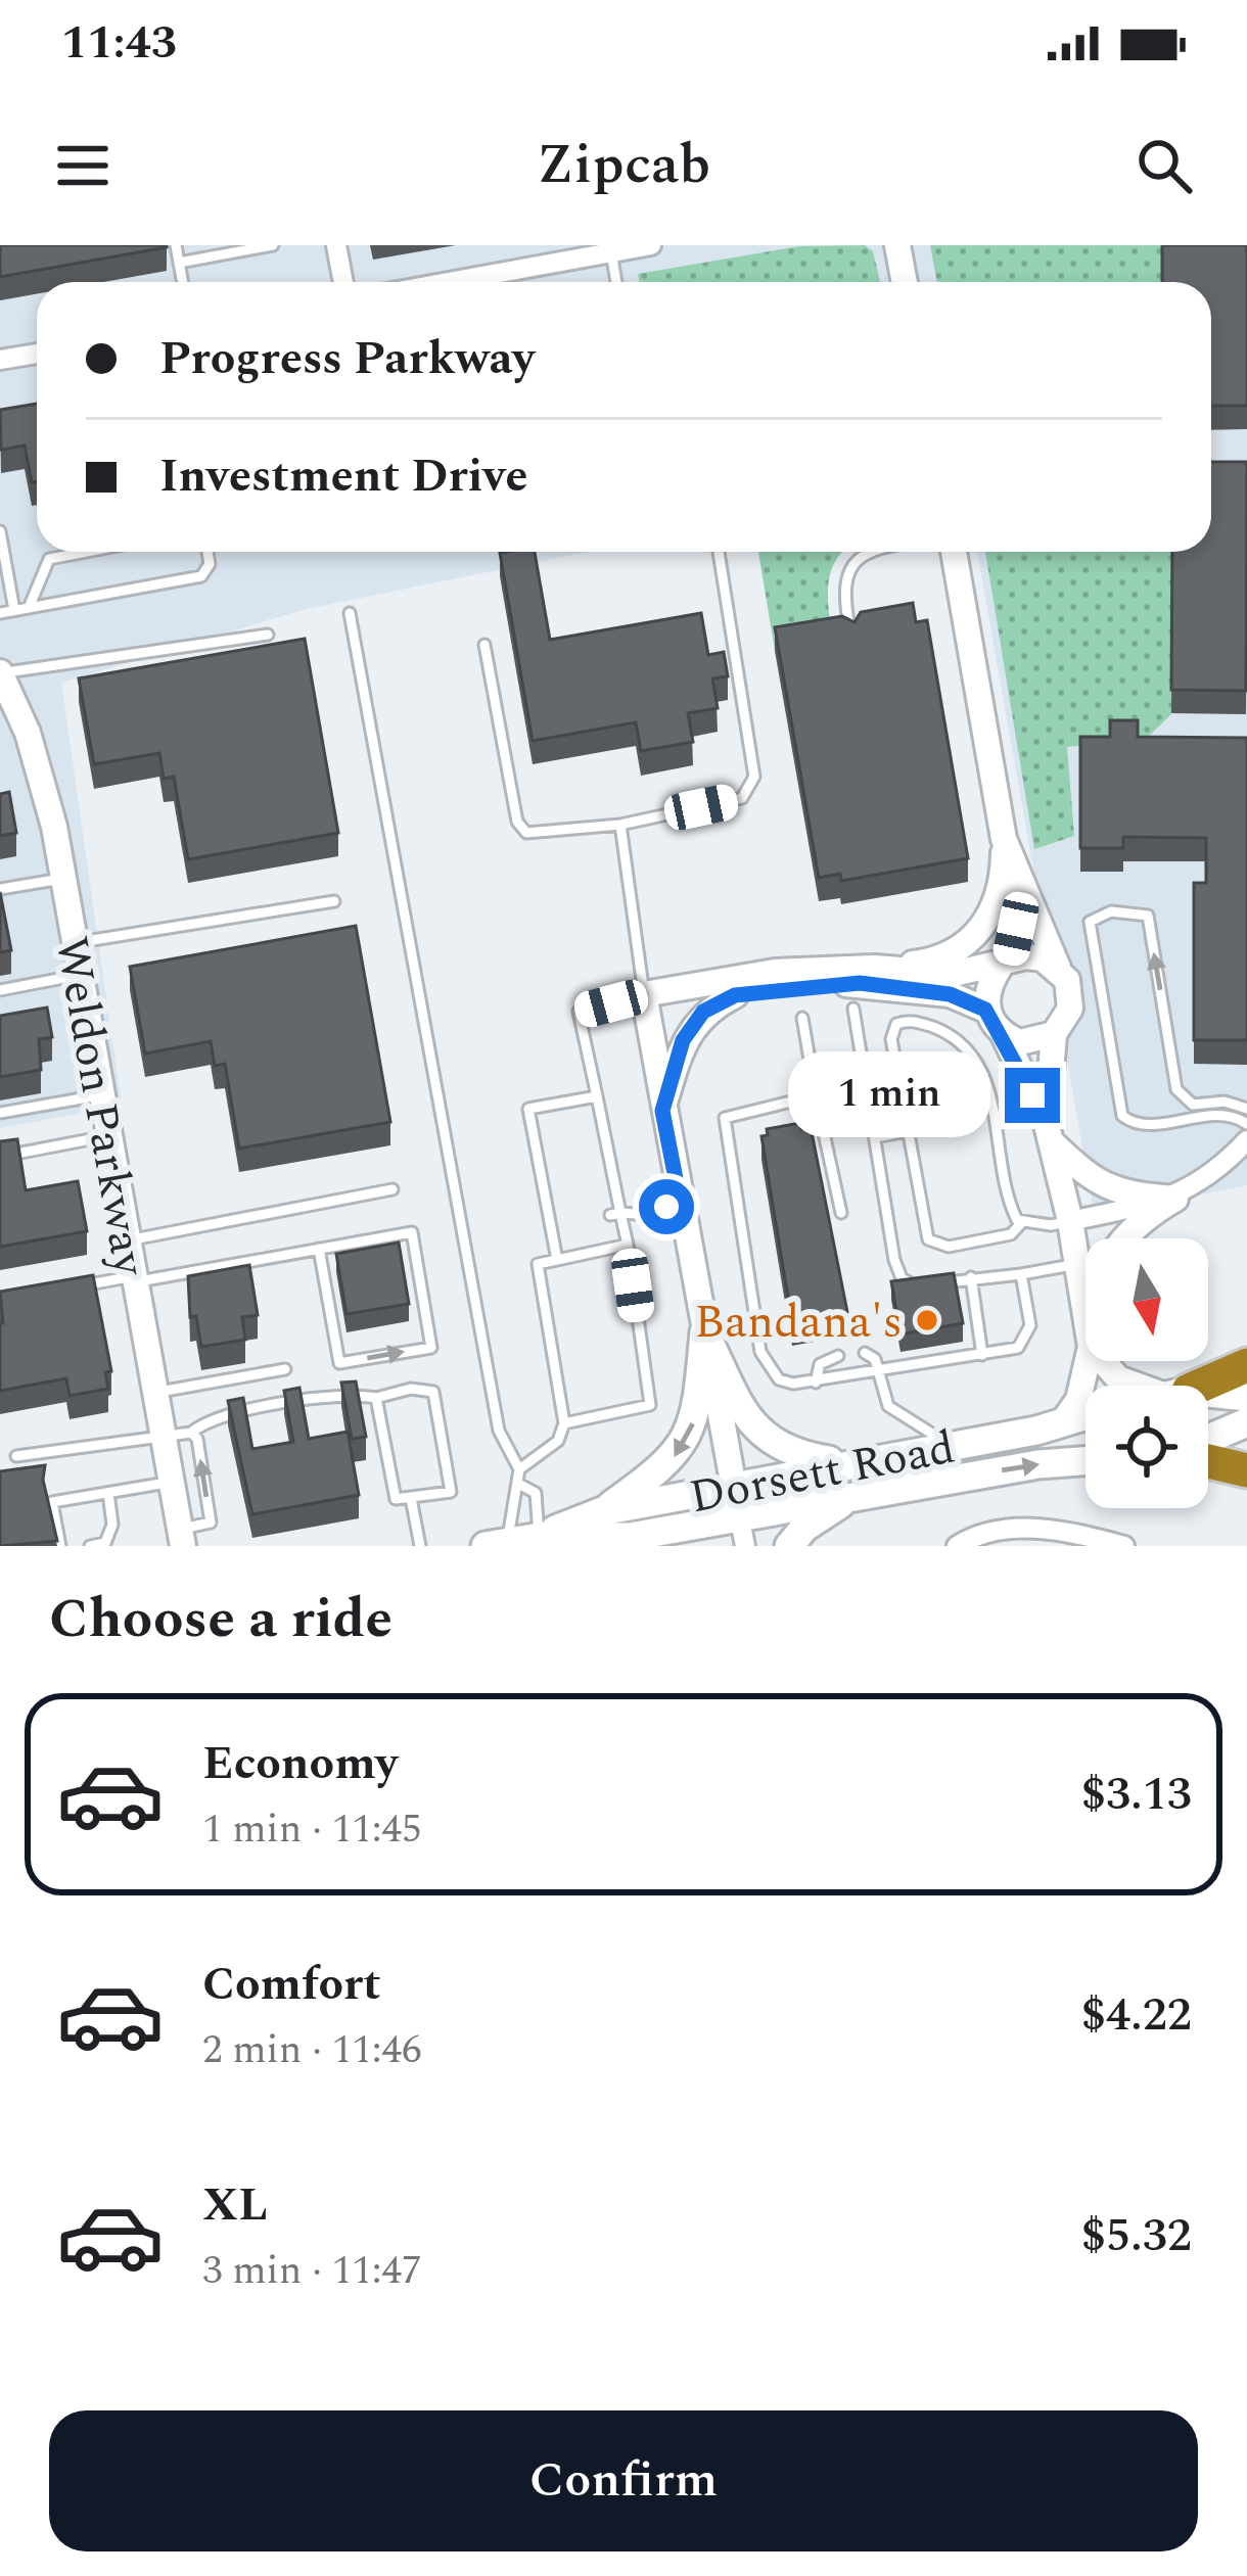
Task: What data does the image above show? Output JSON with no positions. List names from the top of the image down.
{
  "streets": {
    "main road": ["Dorsett Road"],
    "street": ["Weldon Parkway"]
  },
  "places": ["Bandana's"],
  "north": "bottom",
  "page": {
    "status": "11:43",
    "header": "Zipcab",
    "banner": ["Progress Parkway", "Investment Drive"],
    "bubble": "1 min",
    "heading": "Choose a ride",
    "list": [
      {
        "name": "Economy",
        "note": "1 min · 11:45",
        "value": "$3.13"
      },
      {
        "name": "Comfort",
        "note": "2 min · 11:46",
        "value": "$4.22"
      },
      {
        "name": "XL",
        "note": "3 min · 11:47",
        "value": "$5.32"
      }
    ],
    "buttons": "Confirm"
  }
}
